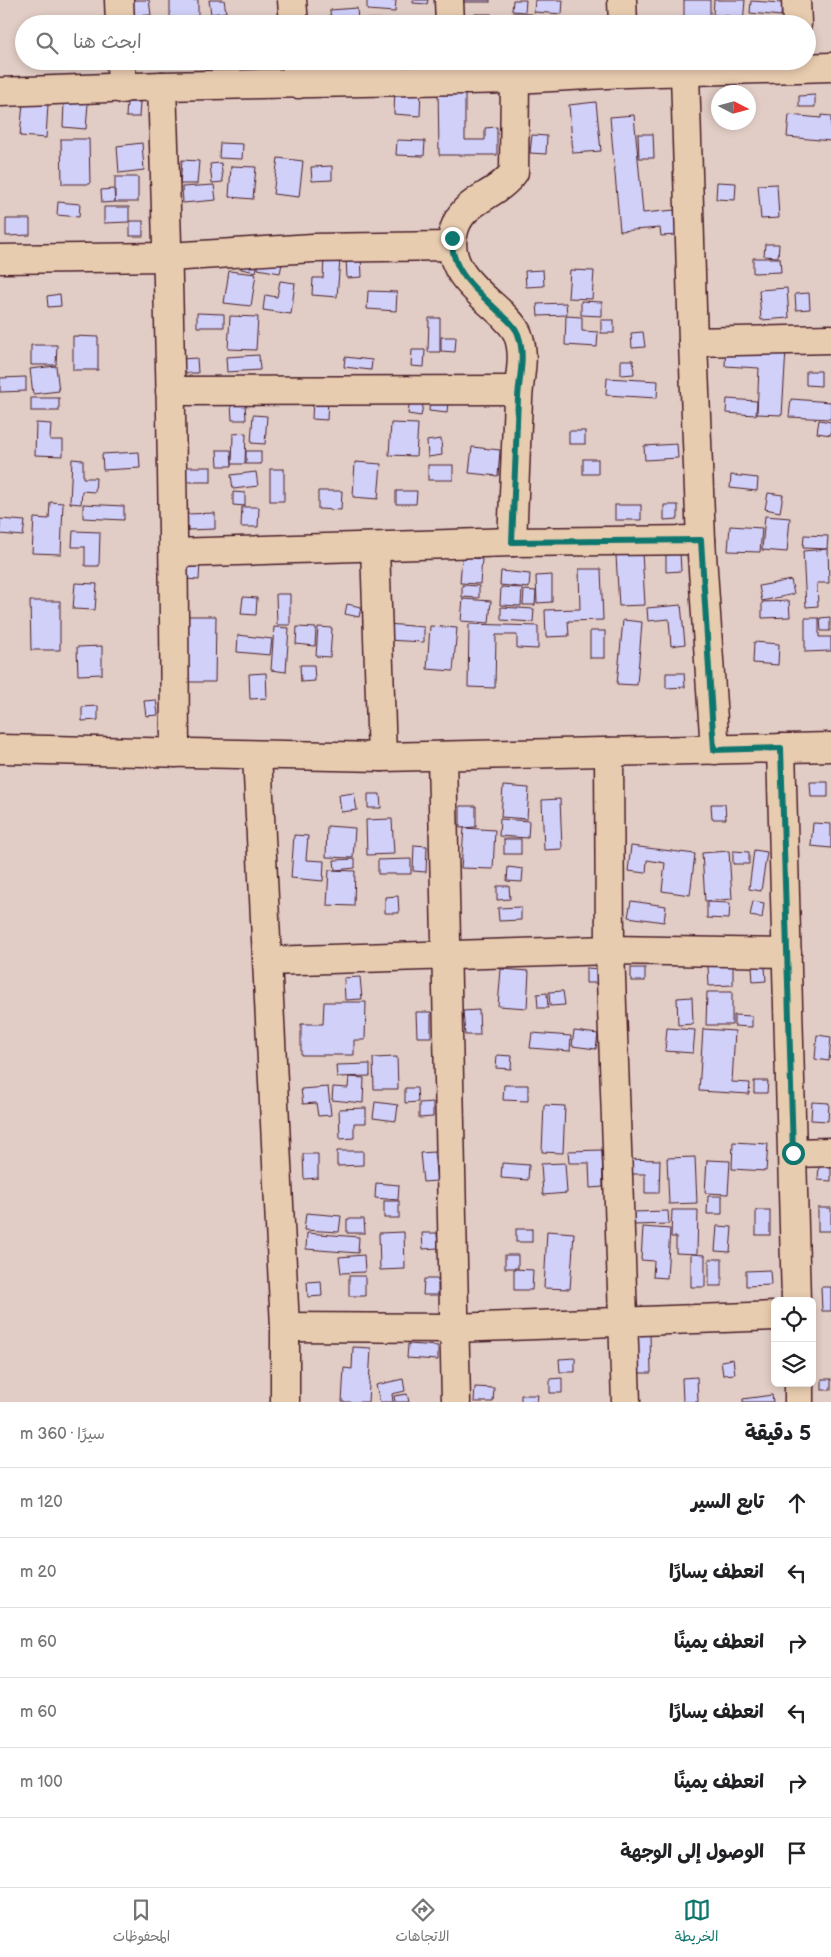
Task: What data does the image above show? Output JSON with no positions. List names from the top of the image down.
{
  "north": "right",
  "page": {
    "search": "ابحث هنا",
    "heading": ["5 دقيقة", "سيرًا · 360 m"],
    "list": [
      ["تابع السير", "120 m"],
      ["انعطف يسارًا", "20 m"],
      ["انعطف يمينًا", "60 m"],
      ["انعطف يسارًا", "60 m"],
      ["انعطف يمينًا", "100 m"],
      "الوصول إلى الوجهة"
    ],
    "nav": ["الخريطة", "الاتجاهات", "المحفوظات"]
  }
}
